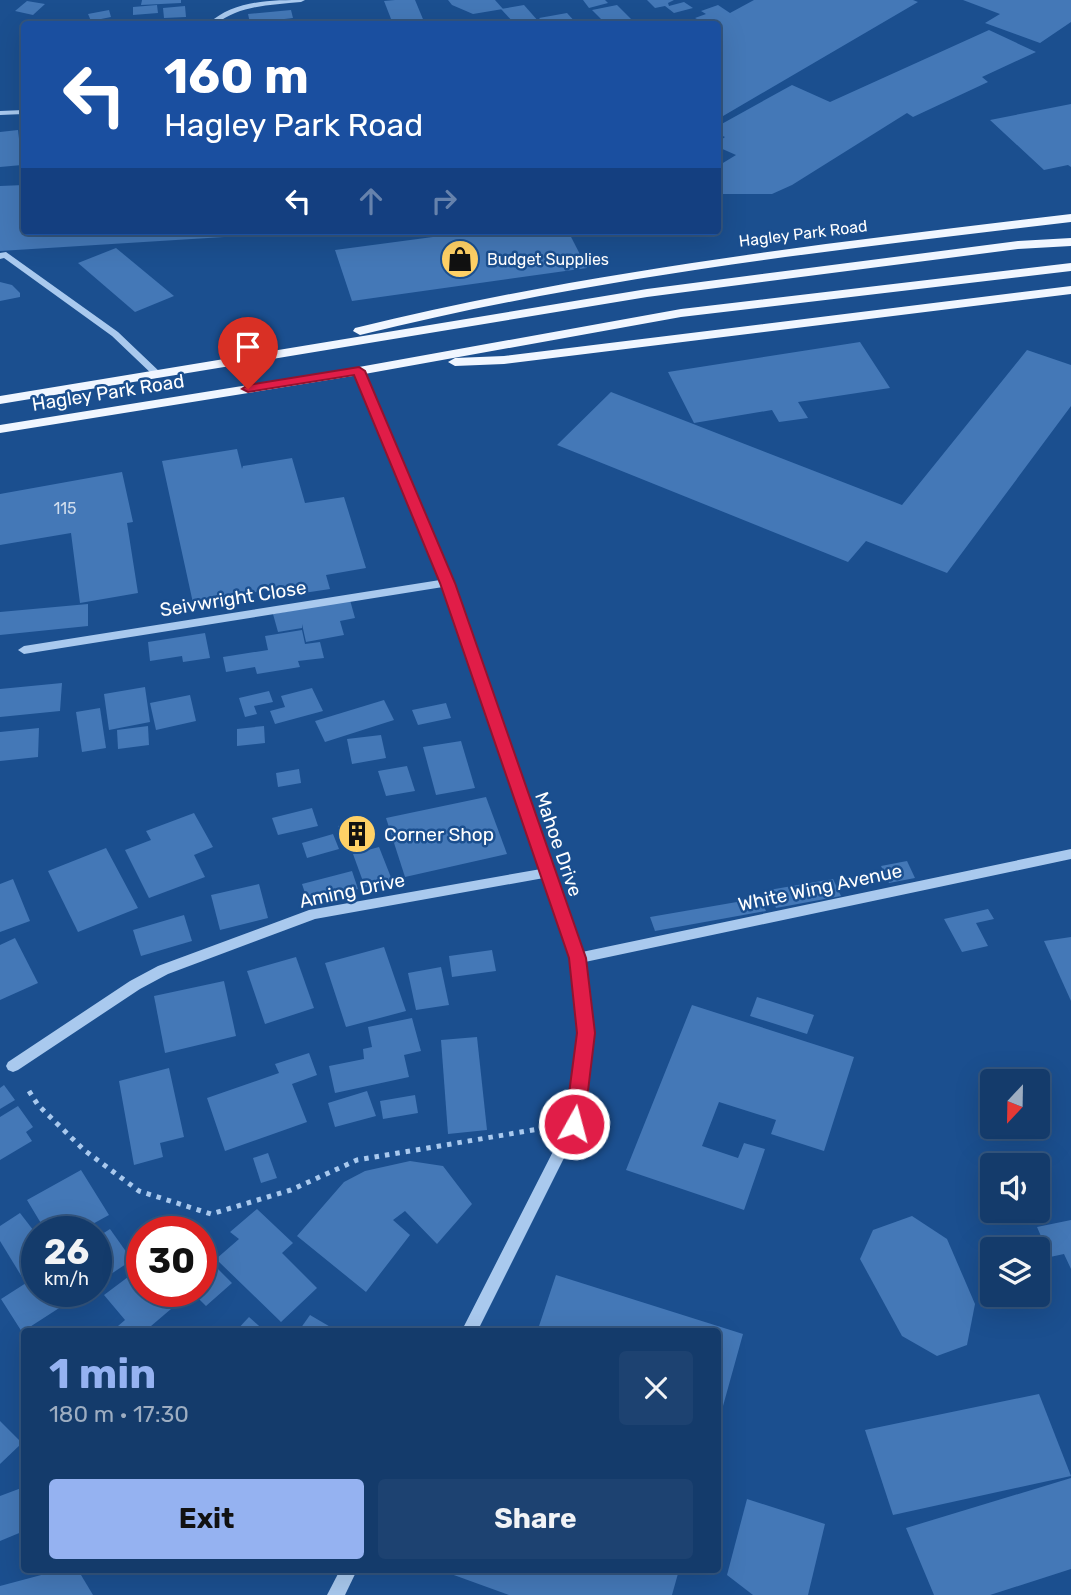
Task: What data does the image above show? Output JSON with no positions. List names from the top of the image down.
{
  "streets": {
    "main road": ["Hagley Park Road"],
    "street": [
      "Seivwright Close",
      "Mahoe Drive",
      "White Wing Avenue",
      "Aming Drive"
    ]
  },
  "crossings": [
    ["Hagley Park Road", "Mahoe Drive"],
    ["Seivwright Close", "Mahoe Drive"],
    ["Mahoe Drive", "White Wing Avenue"],
    ["Mahoe Drive", "Aming Drive"]
  ],
  "places": {
    "shop": ["Budget Supplies"],
    "building": ["Corner Shop"]
  },
  "house_numbers": ["115"],
  "north": "bottom",
  "page": {
    "turn": ["160 m", "Hagley Park Road"],
    "speed": "26 km/h",
    "limit": "30",
    "heading": ["1 min", "180 m · 17:30"],
    "buttons": ["Exit", "Share"]
  }
}
